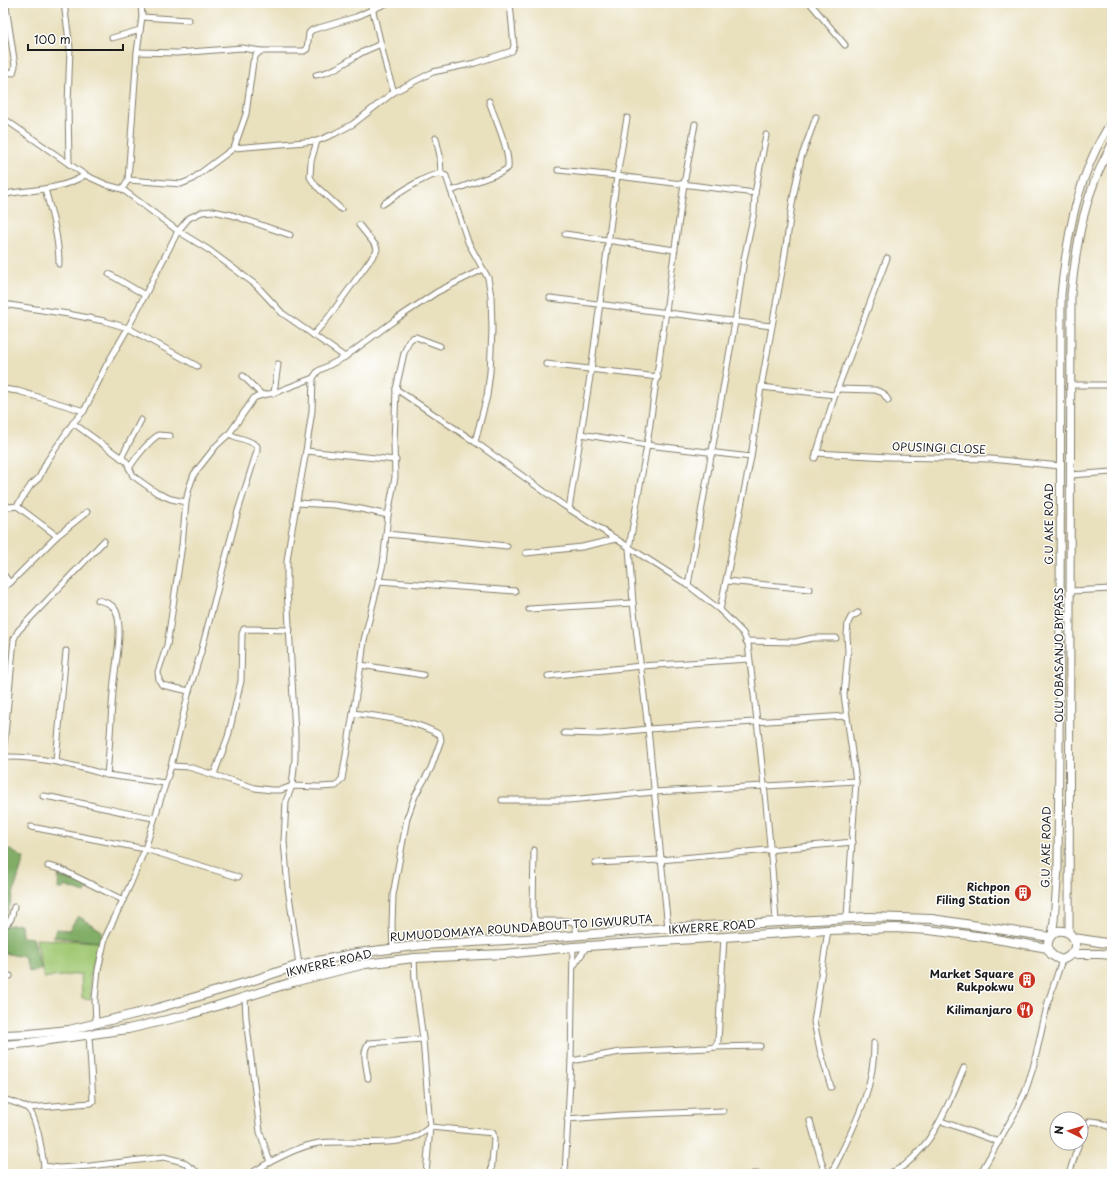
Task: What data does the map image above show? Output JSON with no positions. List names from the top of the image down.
{
  "streets": {
    "main road": [
      "G.U AKE ROAD",
      "OLU OBASANJO BYPASS",
      "IKWERRE ROAD",
      "RUMUODOMAYA ROUNDABOUT TO IGWURUTA"
    ],
    "street": ["OPUSINGI CLOSE"]
  },
  "crossings": [
    ["OPUSINGI CLOSE", "G.U AKE ROAD"],
    ["G.U AKE ROAD", "OLU OBASANJO BYPASS"],
    ["G.U AKE ROAD", "IKWERRE ROAD"],
    ["G.U AKE ROAD", "RUMUODOMAYA ROUNDABOUT TO IGWURUTA"],
    ["OLU OBASANJO BYPASS", "IKWERRE ROAD"],
    ["OLU OBASANJO BYPASS", "RUMUODOMAYA ROUNDABOUT TO IGWURUTA"],
    ["IKWERRE ROAD", "RUMUODOMAYA ROUNDABOUT TO IGWURUTA"]
  ],
  "places": {
    "building": ["Richpon Filing Station", "Market Square Rukpokwu"],
    "restaurant": ["Kilimanjaro"]
  },
  "scale_bar": "100 m",
  "north": "left"
}
